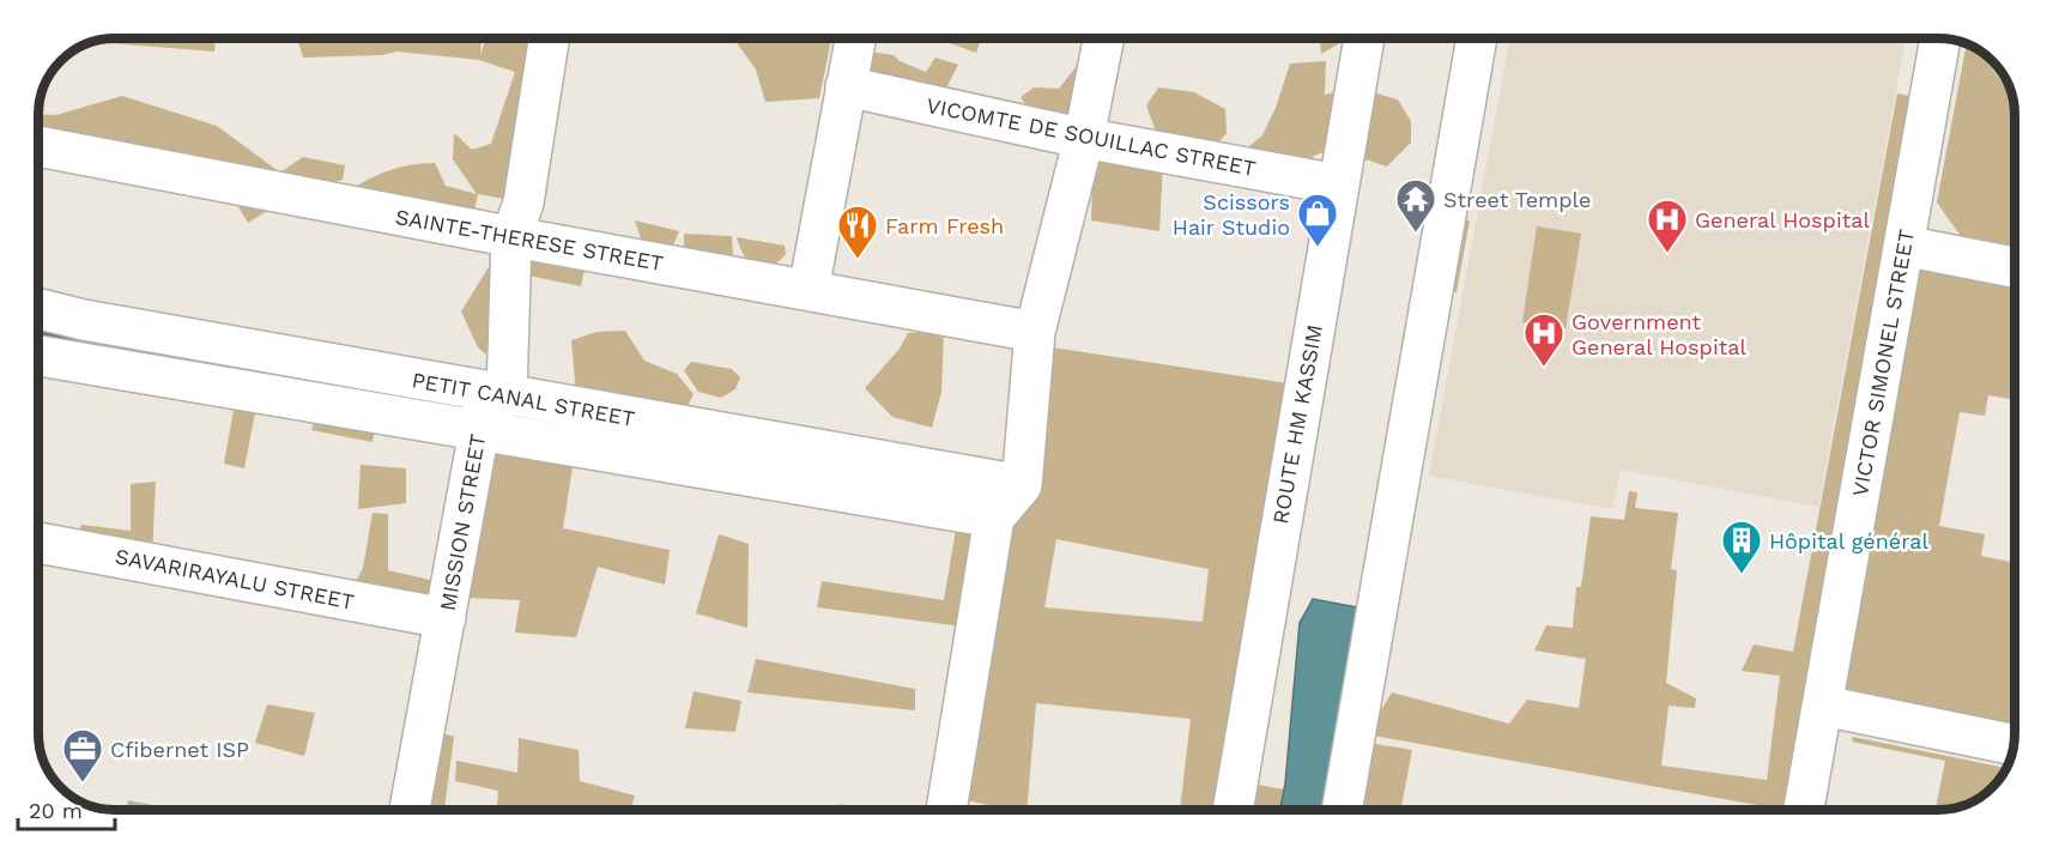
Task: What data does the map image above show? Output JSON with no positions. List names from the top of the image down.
{
  "streets": {
    "street": [
      "VICOMTE DE SOUILLAC STREET",
      "SAINTE-THERESE STREET",
      "VICTOR SIMONEL STREET",
      "PETIT CANAL STREET",
      "ROUTE HM KASSIM",
      "MISSION STREET",
      "SAVARIRAYALU STREET"
    ]
  },
  "crossings": [
    ["VICOMTE DE SOUILLAC STREET", "ROUTE HM KASSIM"],
    ["PETIT CANAL STREET", "MISSION STREET"],
    ["MISSION STREET", "SAVARIRAYALU STREET"]
  ],
  "places": {
    "temple": ["Street Temple"],
    "shop": ["Scissors Hair Studio"],
    "hospital": ["General Hospital", "Government General Hospital"],
    "restaurant": ["Farm Fresh"],
    "building": ["Hôpital général"],
    "office": ["Cfibernet ISP"]
  },
  "scale_bar": "20 m"
}
